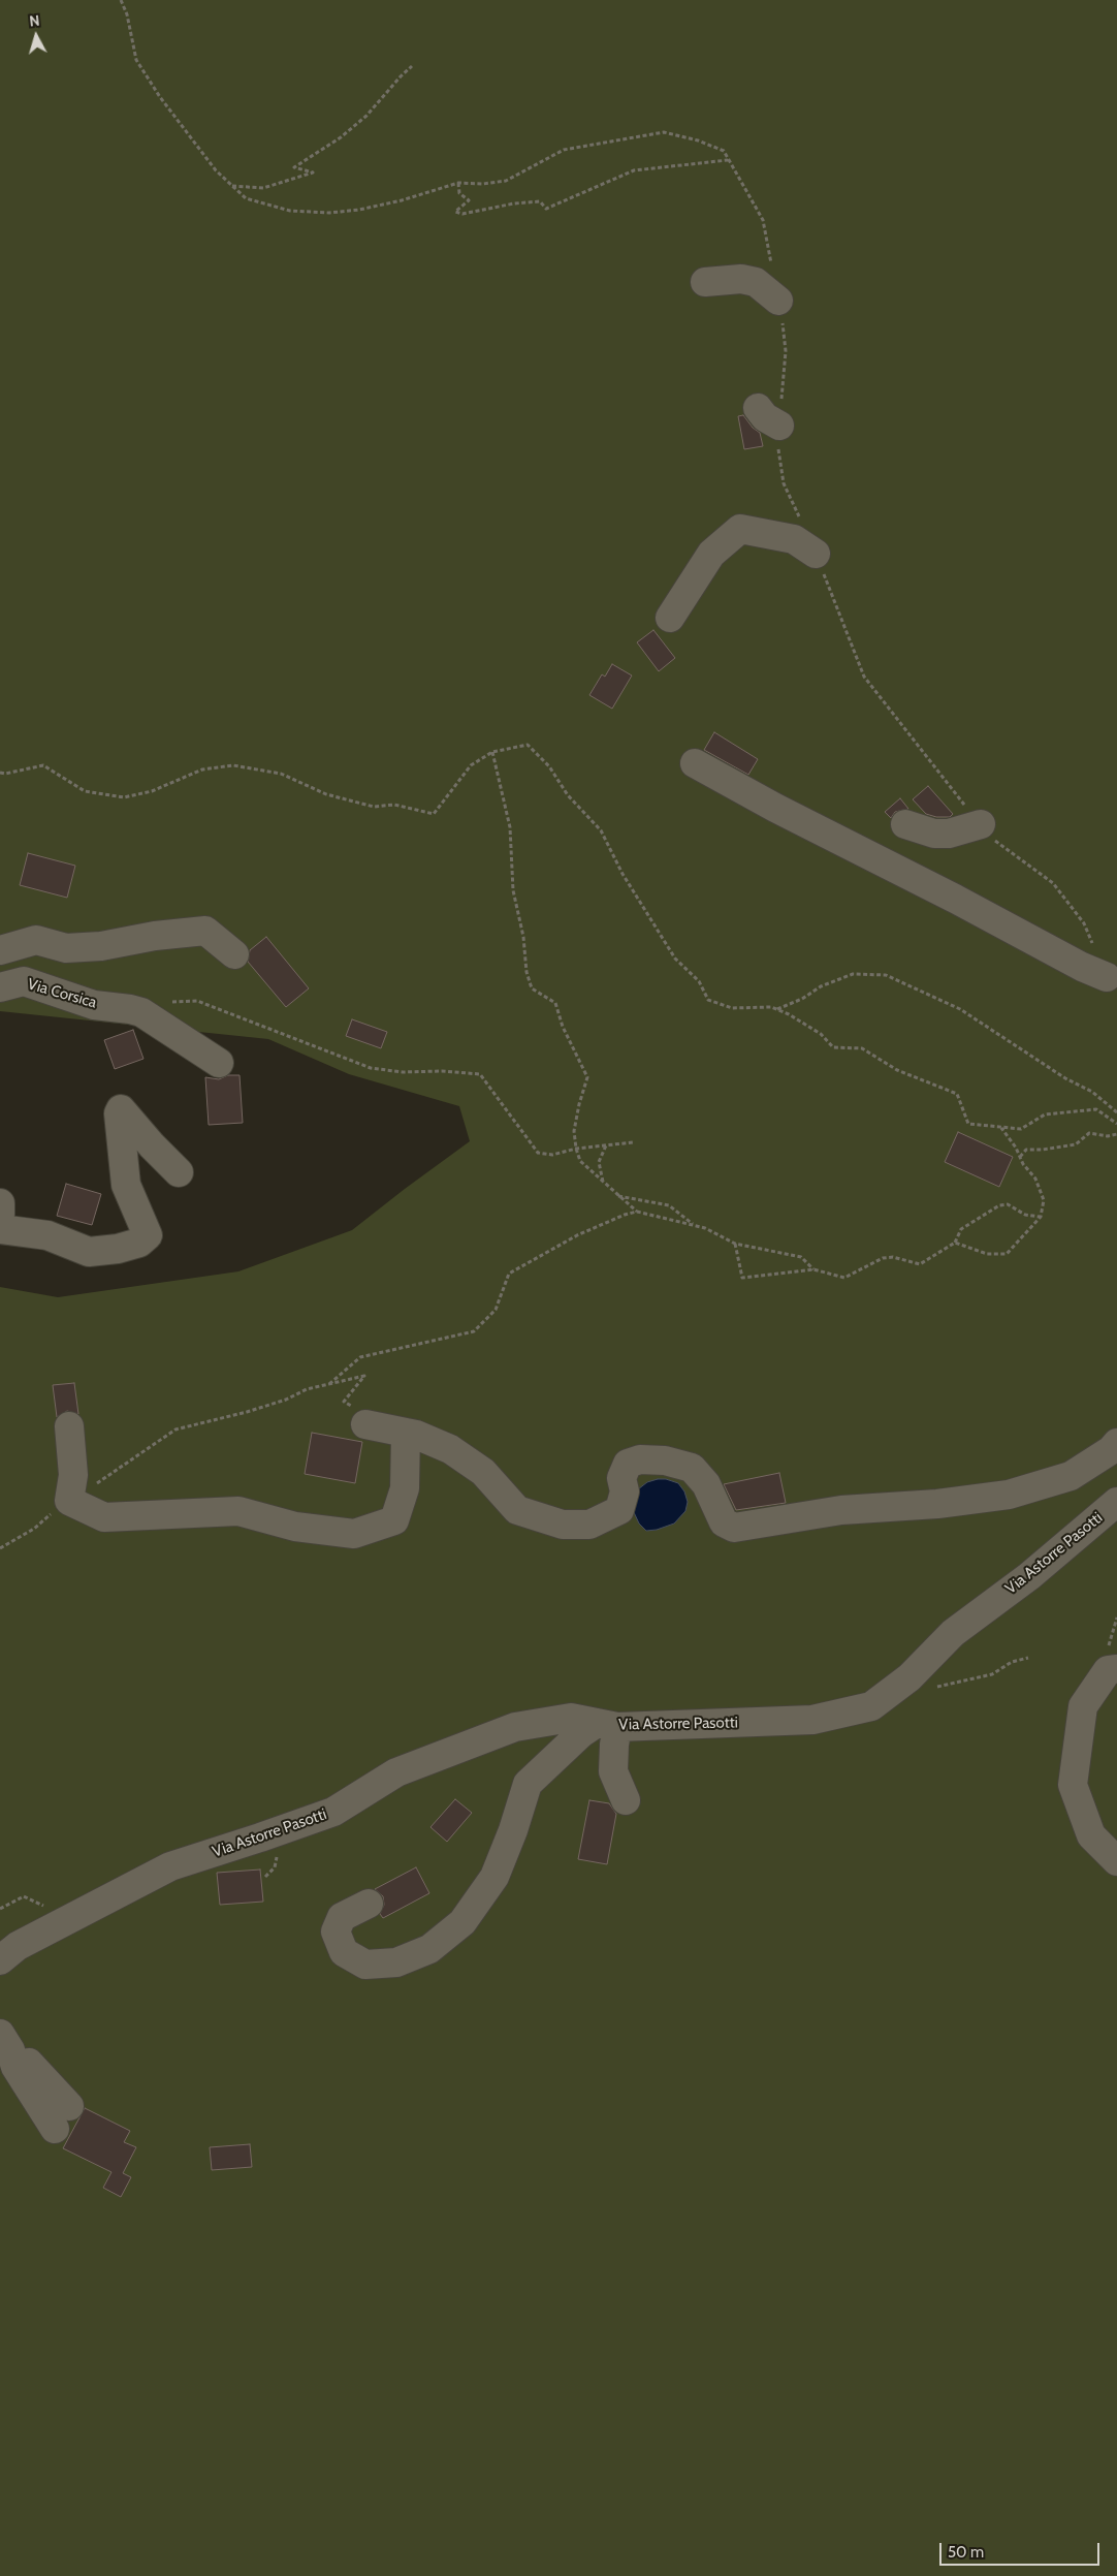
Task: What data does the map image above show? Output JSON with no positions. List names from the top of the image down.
{
  "streets": {
    "street": ["Via Corsica", "Via Astorre Pasotti"]
  },
  "scale_bar": "50 m",
  "north": "top"
}
